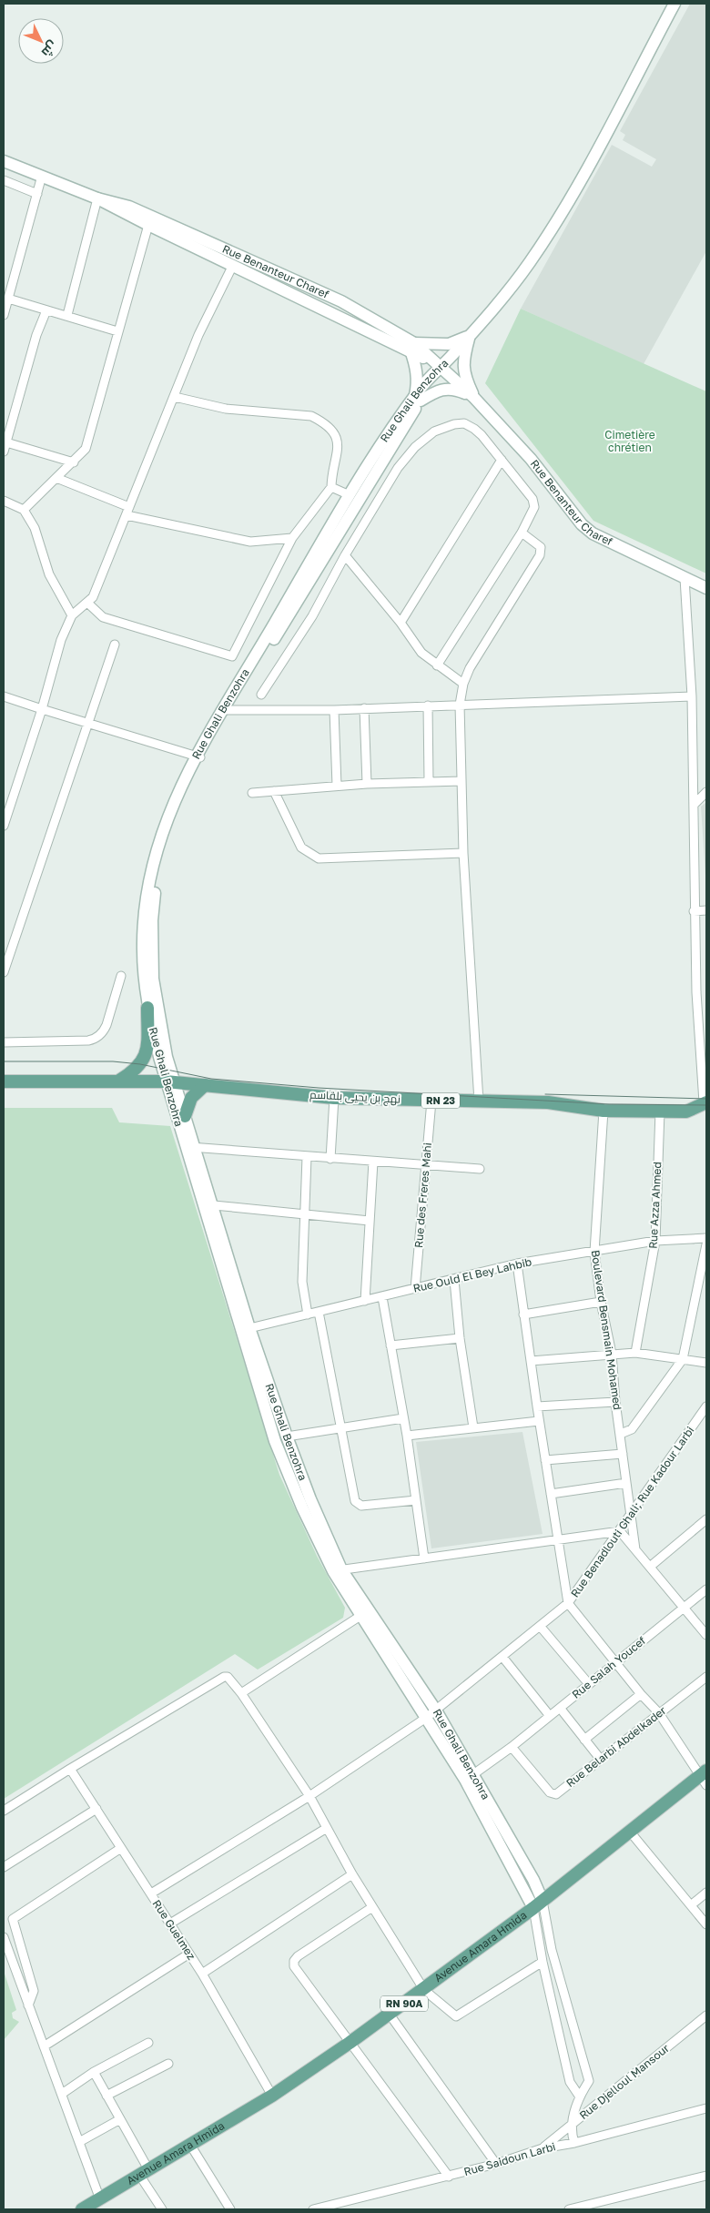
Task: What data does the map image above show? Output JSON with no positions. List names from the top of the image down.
{
  "streets": {
    "main road": [
      "Rue Benanteur Charef",
      "Rue Ghali Benzohra",
      "نهج بن يحيى بلقاسم",
      "RN 23",
      "Avenue Amara Hmida",
      "RN 90A"
    ],
    "street": [
      "Rue des Freres Mahi",
      "Rue Azza Ahmed",
      "Rue Ould El Bey Lahbib",
      "Boulevard Bensmain Mohamed",
      "Rue Benadlouti Ghali; Rue Kadour Larbi",
      "Rue Salah Youcef",
      "Rue Belarbi Abdelkader",
      "Rue Guelmez",
      "Rue Djelloul Mansour",
      "Rue Saidoun Larbi"
    ]
  },
  "crossings": [
    ["Rue Benanteur Charef", "Rue Ghali Benzohra"],
    ["Rue Ghali Benzohra", "نهج بن يحيى بلقاسم"],
    ["Rue Ghali Benzohra", "Rue Ould El Bey Lahbib"],
    ["Rue Ghali Benzohra", "Rue Benadlouti Ghali; Rue Kadour Larbi"],
    ["Rue Ghali Benzohra", "Rue Salah Youcef"],
    ["Rue Ghali Benzohra", "Avenue Amara Hmida"],
    ["Rue Ghali Benzohra", "Rue Djelloul Mansour"],
    ["نهج بن يحيى بلقاسم", "Rue des Freres Mahi"],
    ["نهج بن يحيى بلقاسم", "Rue Azza Ahmed"],
    ["نهج بن يحيى بلقاسم", "Boulevard Bensmain Mohamed"],
    ["Rue des Freres Mahi", "Rue Ould El Bey Lahbib"],
    ["Rue Azza Ahmed", "Rue Ould El Bey Lahbib"],
    ["Rue Ould El Bey Lahbib", "Boulevard Bensmain Mohamed"],
    ["Boulevard Bensmain Mohamed", "Rue Benadlouti Ghali; Rue Kadour Larbi"],
    ["Rue Benadlouti Ghali; Rue Kadour Larbi", "Rue Guelmez"],
    ["Rue Salah Youcef", "Rue Belarbi Abdelkader"],
    ["Rue Guelmez", "Avenue Amara Hmida"],
    ["Rue Djelloul Mansour", "Rue Saidoun Larbi"]
  ],
  "parks": ["Cimetière chrétien"],
  "north": "bottom right"
}
